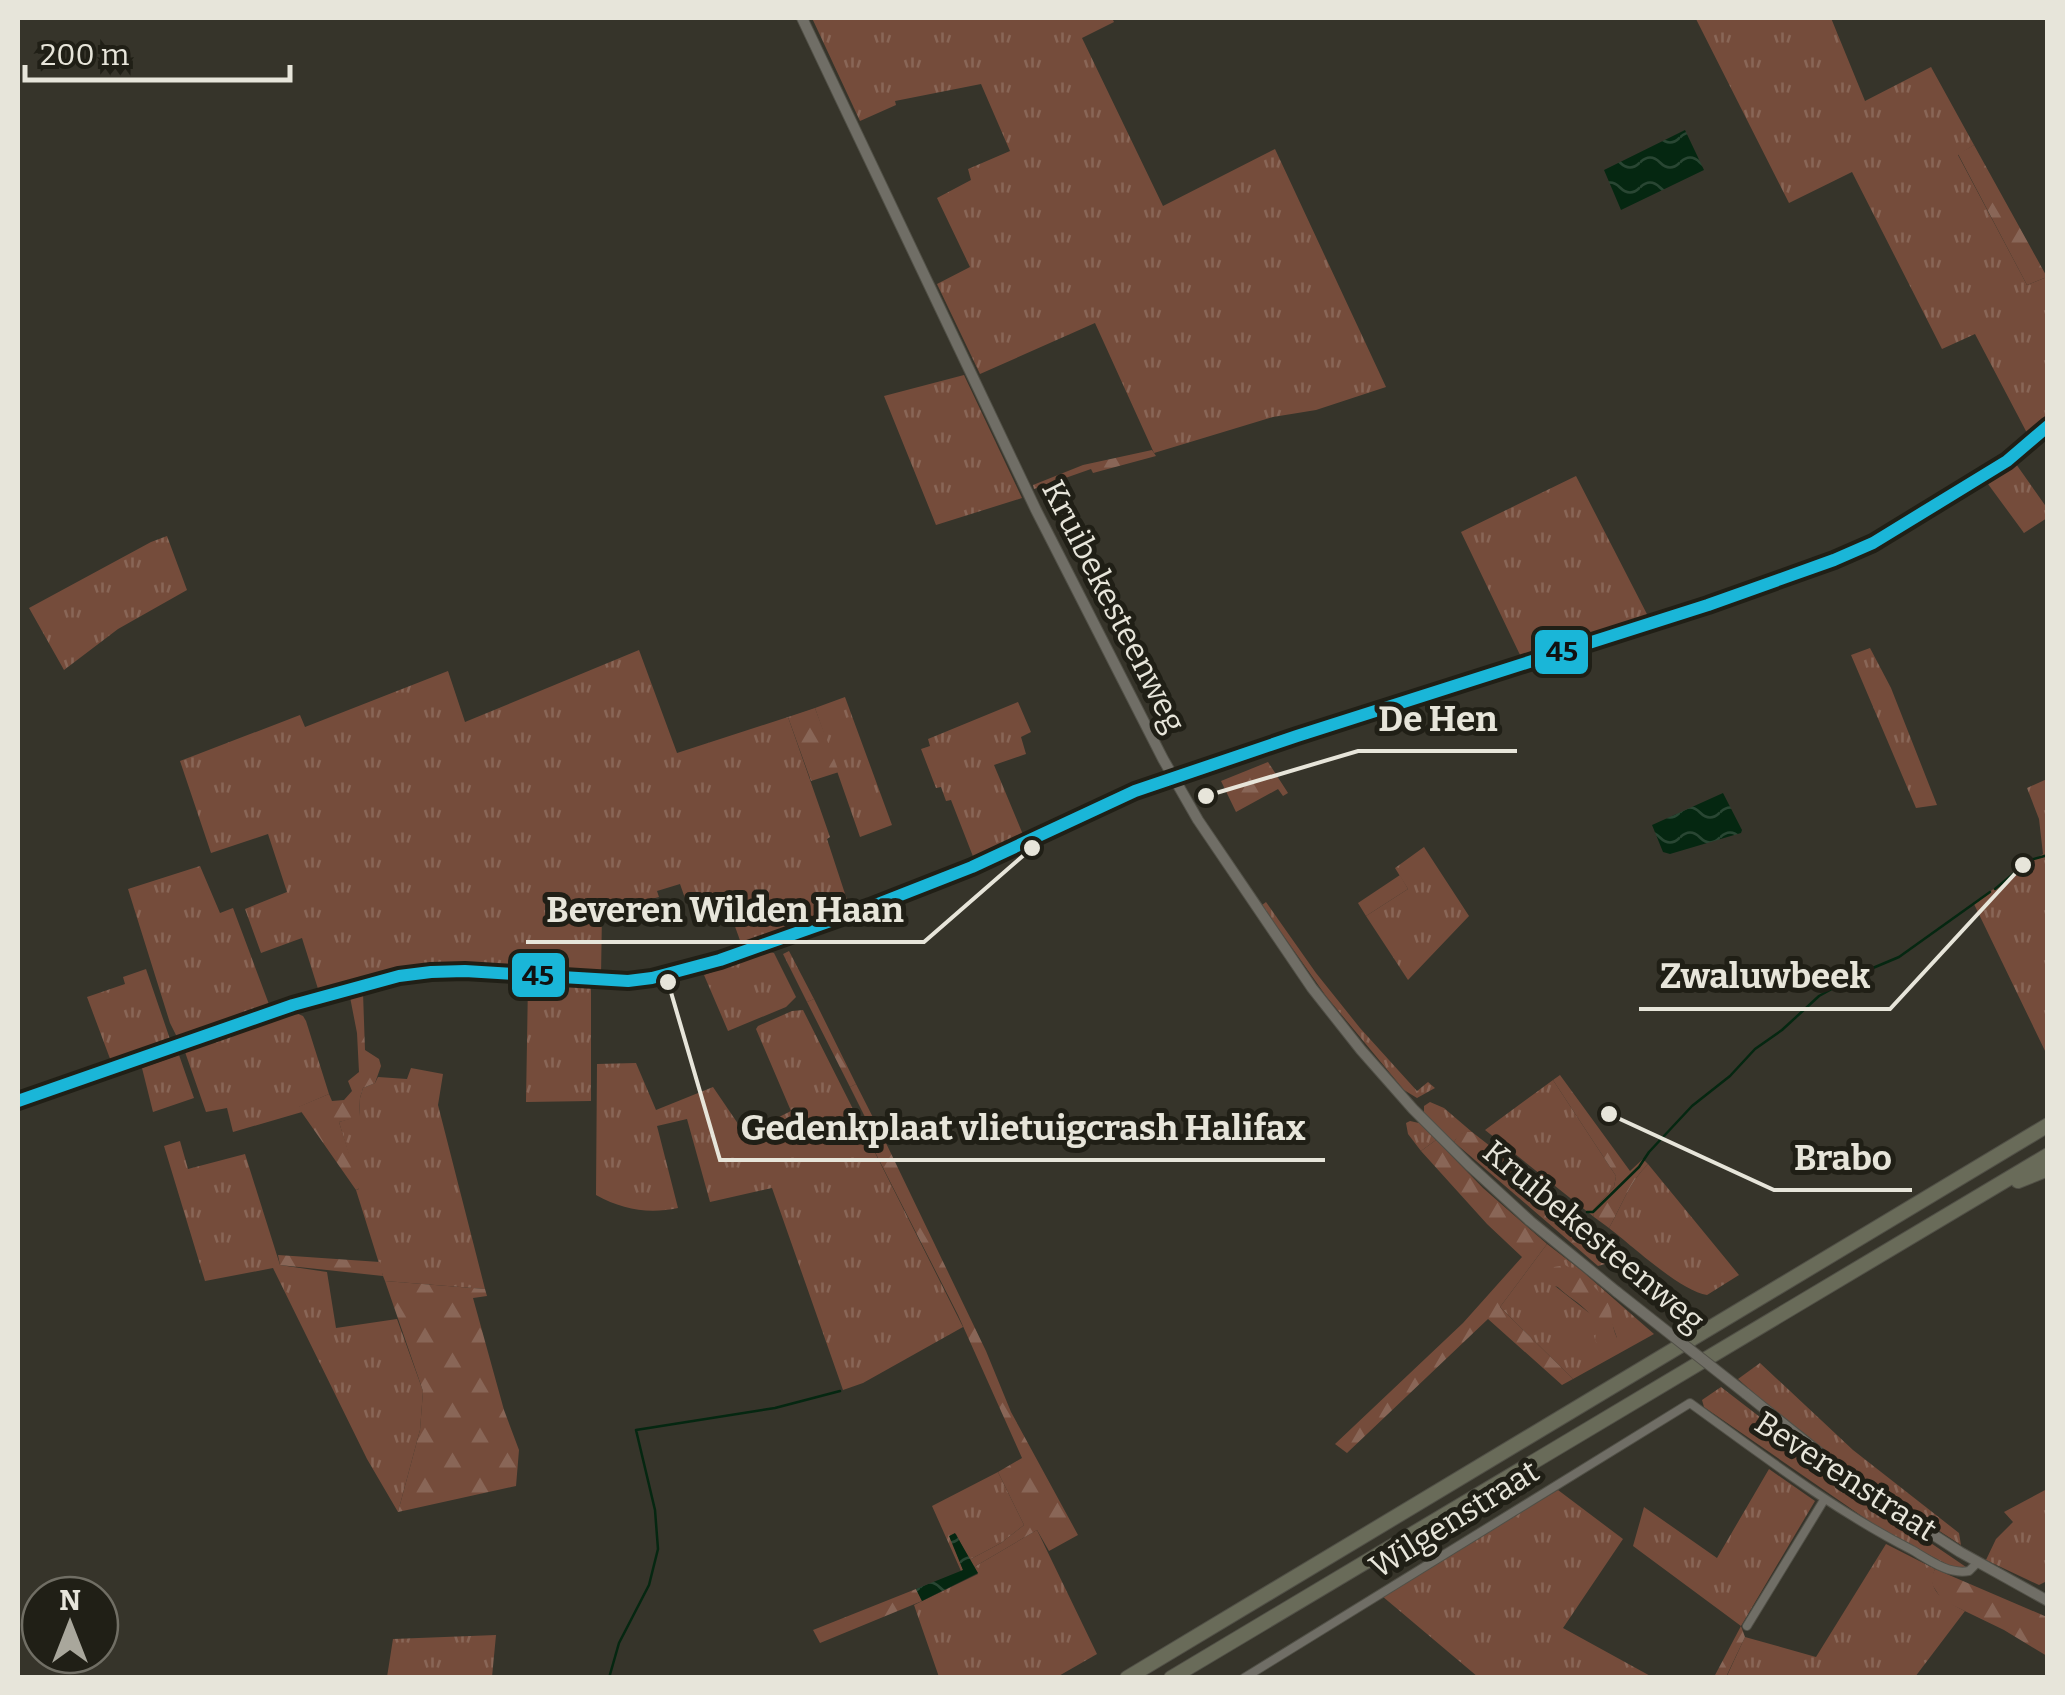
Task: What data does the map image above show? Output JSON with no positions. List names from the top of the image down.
{
  "streets": {
    "street": ["Kruibekesteenweg", "Beverenstraat", "Wilgenstraat"]
  },
  "crossings": [
    ["Kruibekesteenweg", "Beverenstraat"],
    ["Beverenstraat", "Wilgenstraat"]
  ],
  "places": [
    "De Hen",
    "Beveren Wilden Haan",
    "Zwaluwbeek",
    "Gedenkplaat vlietuigcrash Halifax",
    "Brabo"
  ],
  "lines": ["transit line 45"],
  "scale_bar": "200 m",
  "north": "top"
}
